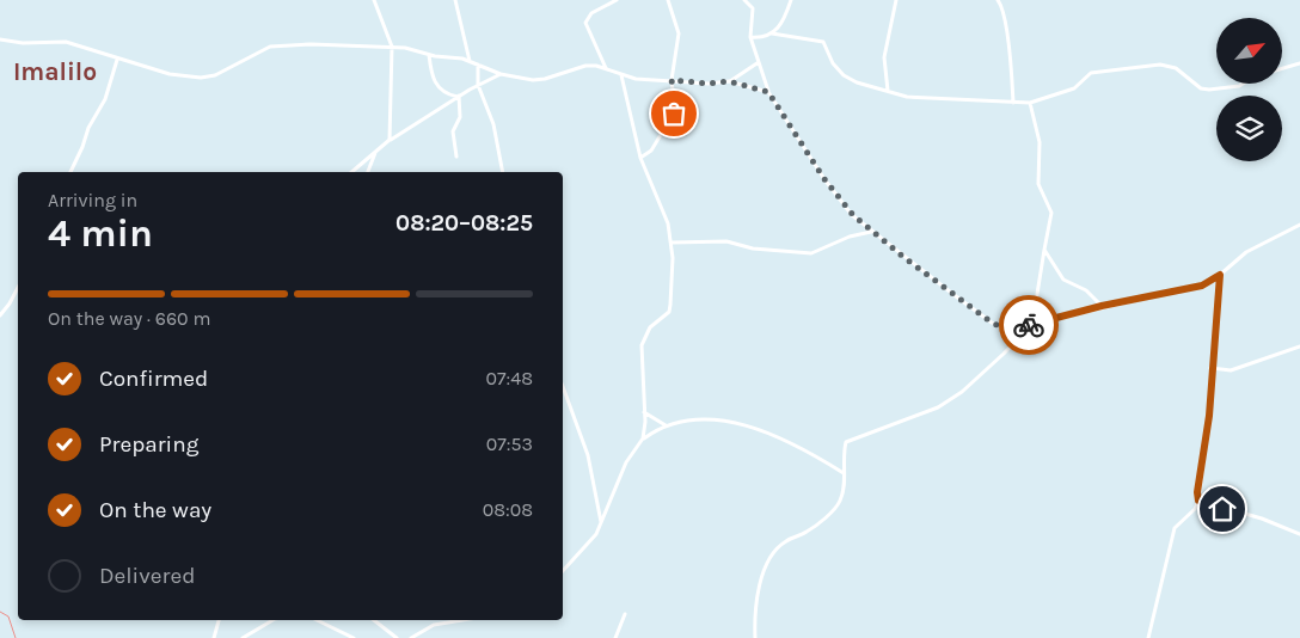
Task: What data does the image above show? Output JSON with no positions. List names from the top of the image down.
{
  "districts": ["Imalilo"],
  "north": "top right",
  "page": {
    "heading": ["4 min", "Arriving in", "08:20–08:25"],
    "bar": "On the way · 660 m",
    "list": [
      ["Confirmed", "07:48"],
      ["Preparing", "07:53"],
      ["On the way", "08:08"],
      "Delivered"
    ]
  }
}
